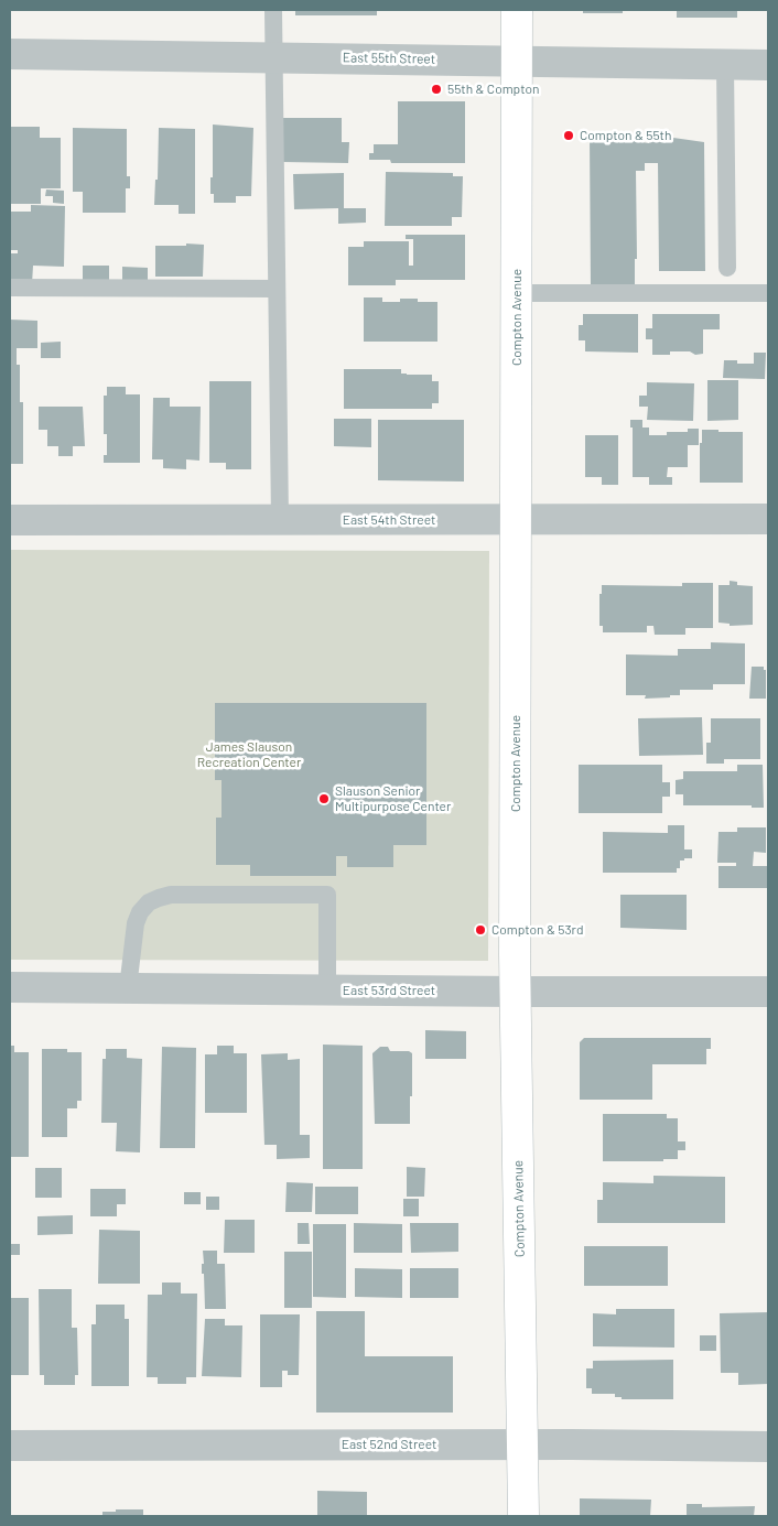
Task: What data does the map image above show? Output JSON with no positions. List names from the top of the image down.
{
  "streets": {
    "main road": ["Compton Avenue"],
    "street": [
      "East 55th Street",
      "East 54th Street",
      "East 53rd Street",
      "East 52nd Street"
    ]
  },
  "crossings": [
    ["East 55th Street", "Compton Avenue"],
    ["Compton Avenue", "East 54th Street"],
    ["Compton Avenue", "East 53rd Street"],
    ["Compton Avenue", "East 52nd Street"]
  ],
  "parks": ["James Slauson Recreation Center"],
  "places": [
    "55th & Compton",
    "Compton & 55th",
    "Slauson Senior Multipurpose Center",
    "Compton & 53rd"
  ]
}
